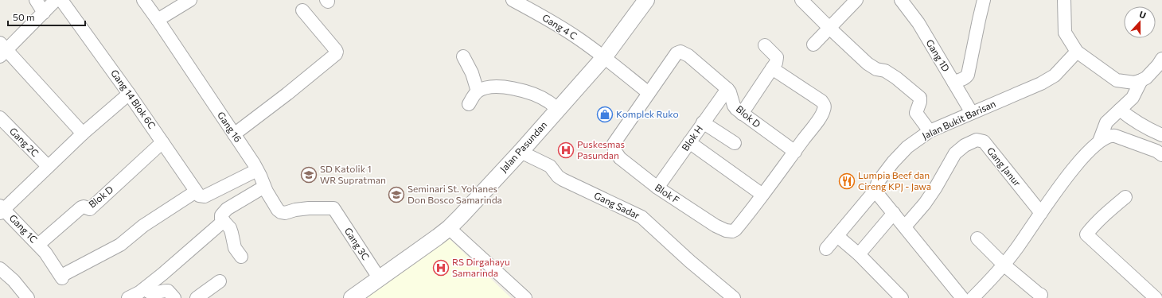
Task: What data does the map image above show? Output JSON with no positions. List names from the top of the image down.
{
  "streets": {
    "street": [
      "Gang 4 C",
      "Gang 1D",
      "Gang 14 Blok 6C",
      "Blok D",
      "Jalan Bukit Barisan",
      "Gang 16",
      "Blok H",
      "Gang 2C",
      "Jalan Pasundan",
      "Gang Janur",
      "Blok F",
      "Gang Sadar",
      "Gang 1C",
      "Gang 3C"
    ]
  },
  "crossings": [
    ["Gang 4 C", "Blok D"],
    ["Gang 4 C", "Jalan Pasundan"],
    ["Gang 4 C", "Blok F"],
    ["Gang 1D", "Jalan Bukit Barisan"],
    ["Gang 14 Blok 6C", "Blok D"],
    ["Gang 14 Blok 6C", "Gang 1C"],
    ["Blok D", "Blok H"],
    ["Blok D", "Blok F"],
    ["Blok D", "Gang 1C"],
    ["Gang 16", "Gang 3C"],
    ["Blok H", "Blok F"],
    ["Jalan Pasundan", "Gang Sadar"],
    ["Jalan Pasundan", "Gang 3C"]
  ],
  "places": {
    "shop": ["Komplek Ruko"],
    "hospital": ["Puskesmas Pasundan", "RS Dirgahayu Samarinda"],
    "school or university": ["SD Katolik 1 WR Supratman", "Seminari St. Yohanes Don Bosco Samarinda"],
    "restaurant": ["Lumpia Beef dan Cireng KPJ - Jawa"]
  },
  "scale_bar": "50 m",
  "north": "top"
}
